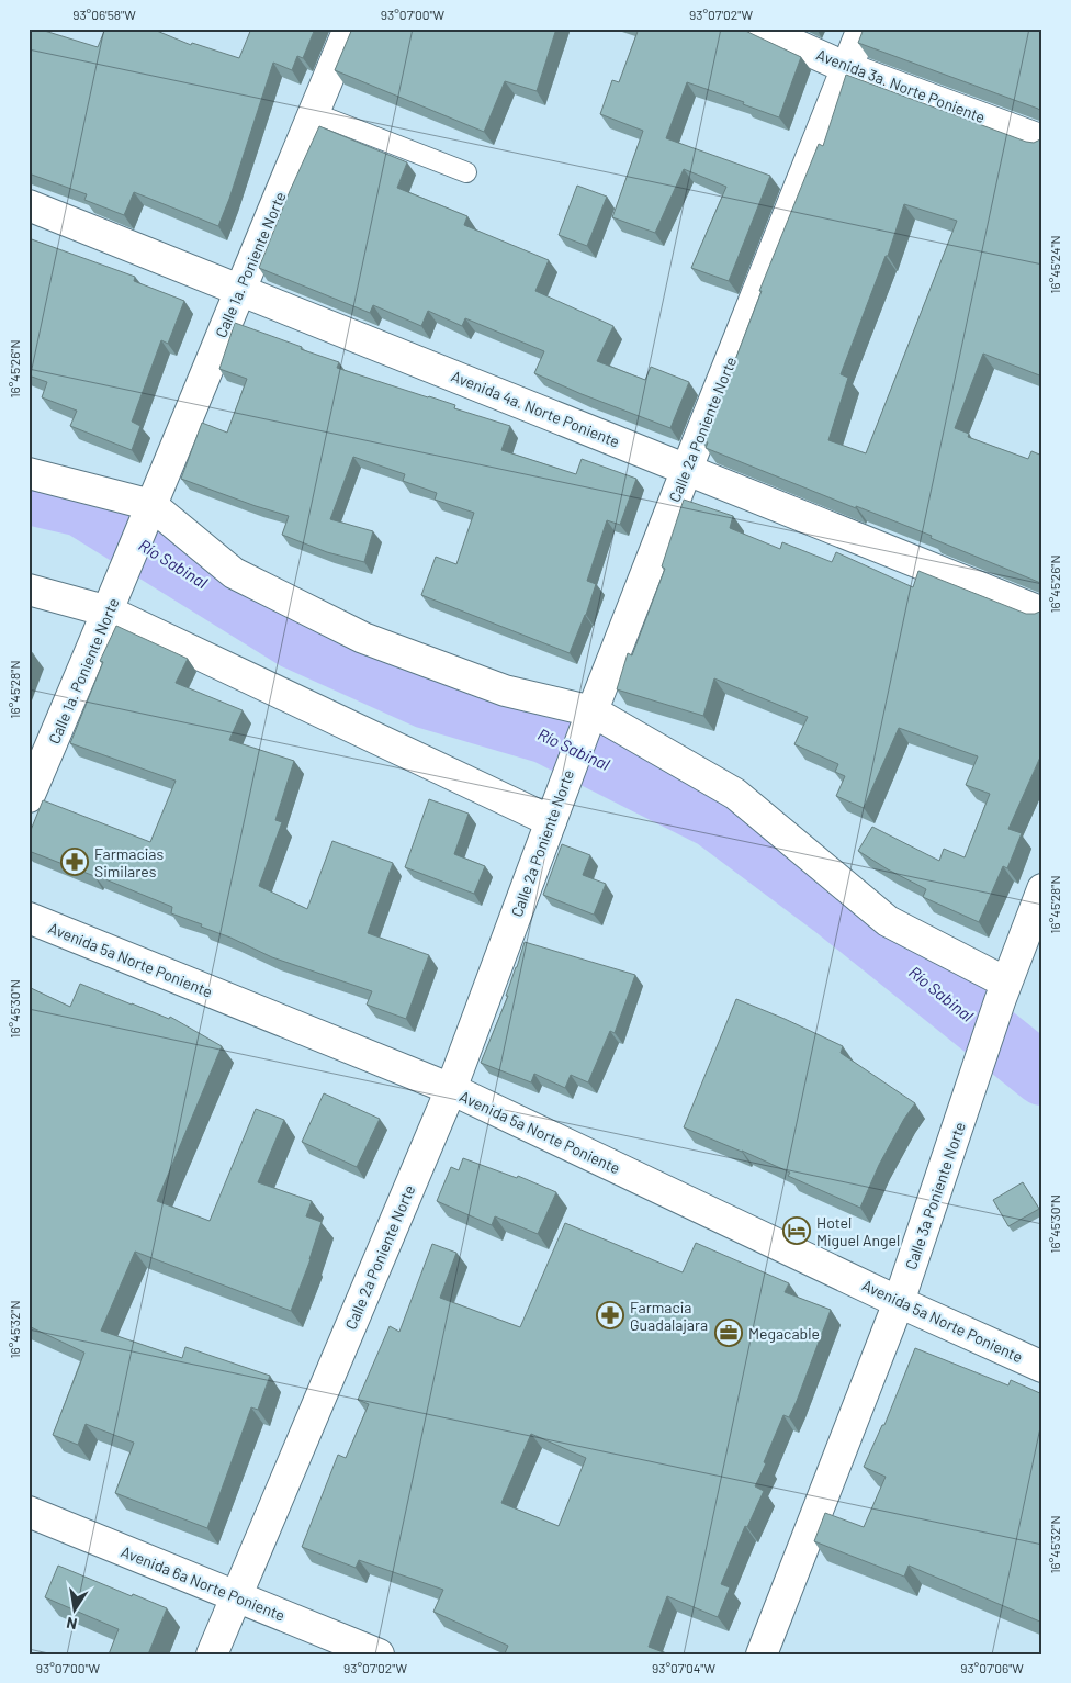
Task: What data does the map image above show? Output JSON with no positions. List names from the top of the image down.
{
  "streets": {
    "street": [
      "Avenida 3a. Norte Poniente",
      "Calle 1a. Poniente Norte",
      "Avenida 4a. Norte Poniente",
      "Calle 2a Poniente Norte",
      "Avenida 5a Norte Poniente",
      "Calle 3a Poniente Norte",
      "Avenida 6a Norte Poniente"
    ]
  },
  "crossings": [
    ["Avenida 3a. Norte Poniente", "Calle 2a Poniente Norte"],
    ["Calle 1a. Poniente Norte", "Avenida 4a. Norte Poniente"],
    ["Avenida 4a. Norte Poniente", "Calle 2a Poniente Norte"],
    ["Calle 2a Poniente Norte", "Avenida 5a Norte Poniente"],
    ["Calle 2a Poniente Norte", "Avenida 6a Norte Poniente"],
    ["Avenida 5a Norte Poniente", "Calle 3a Poniente Norte"]
  ],
  "water": ["Río Sabinal"],
  "places": {
    "pharmacy": ["Farmacias Similares", "Farmacia Guadalajara"],
    "hotel": ["Hotel Miguel Angel"],
    "office": ["Megacable"]
  },
  "north": "bottom",
  "coordinates": [
    "93°06'58\"W",
    "93°07'00\"W",
    "93°07'02\"W",
    "16°45'24\"N",
    "16°45'26\"N",
    "16°45'28\"N",
    "16°45'30\"N",
    "16°45'32\"N",
    "93°07'04\"W",
    "93°07'06\"W"
  ]
}
